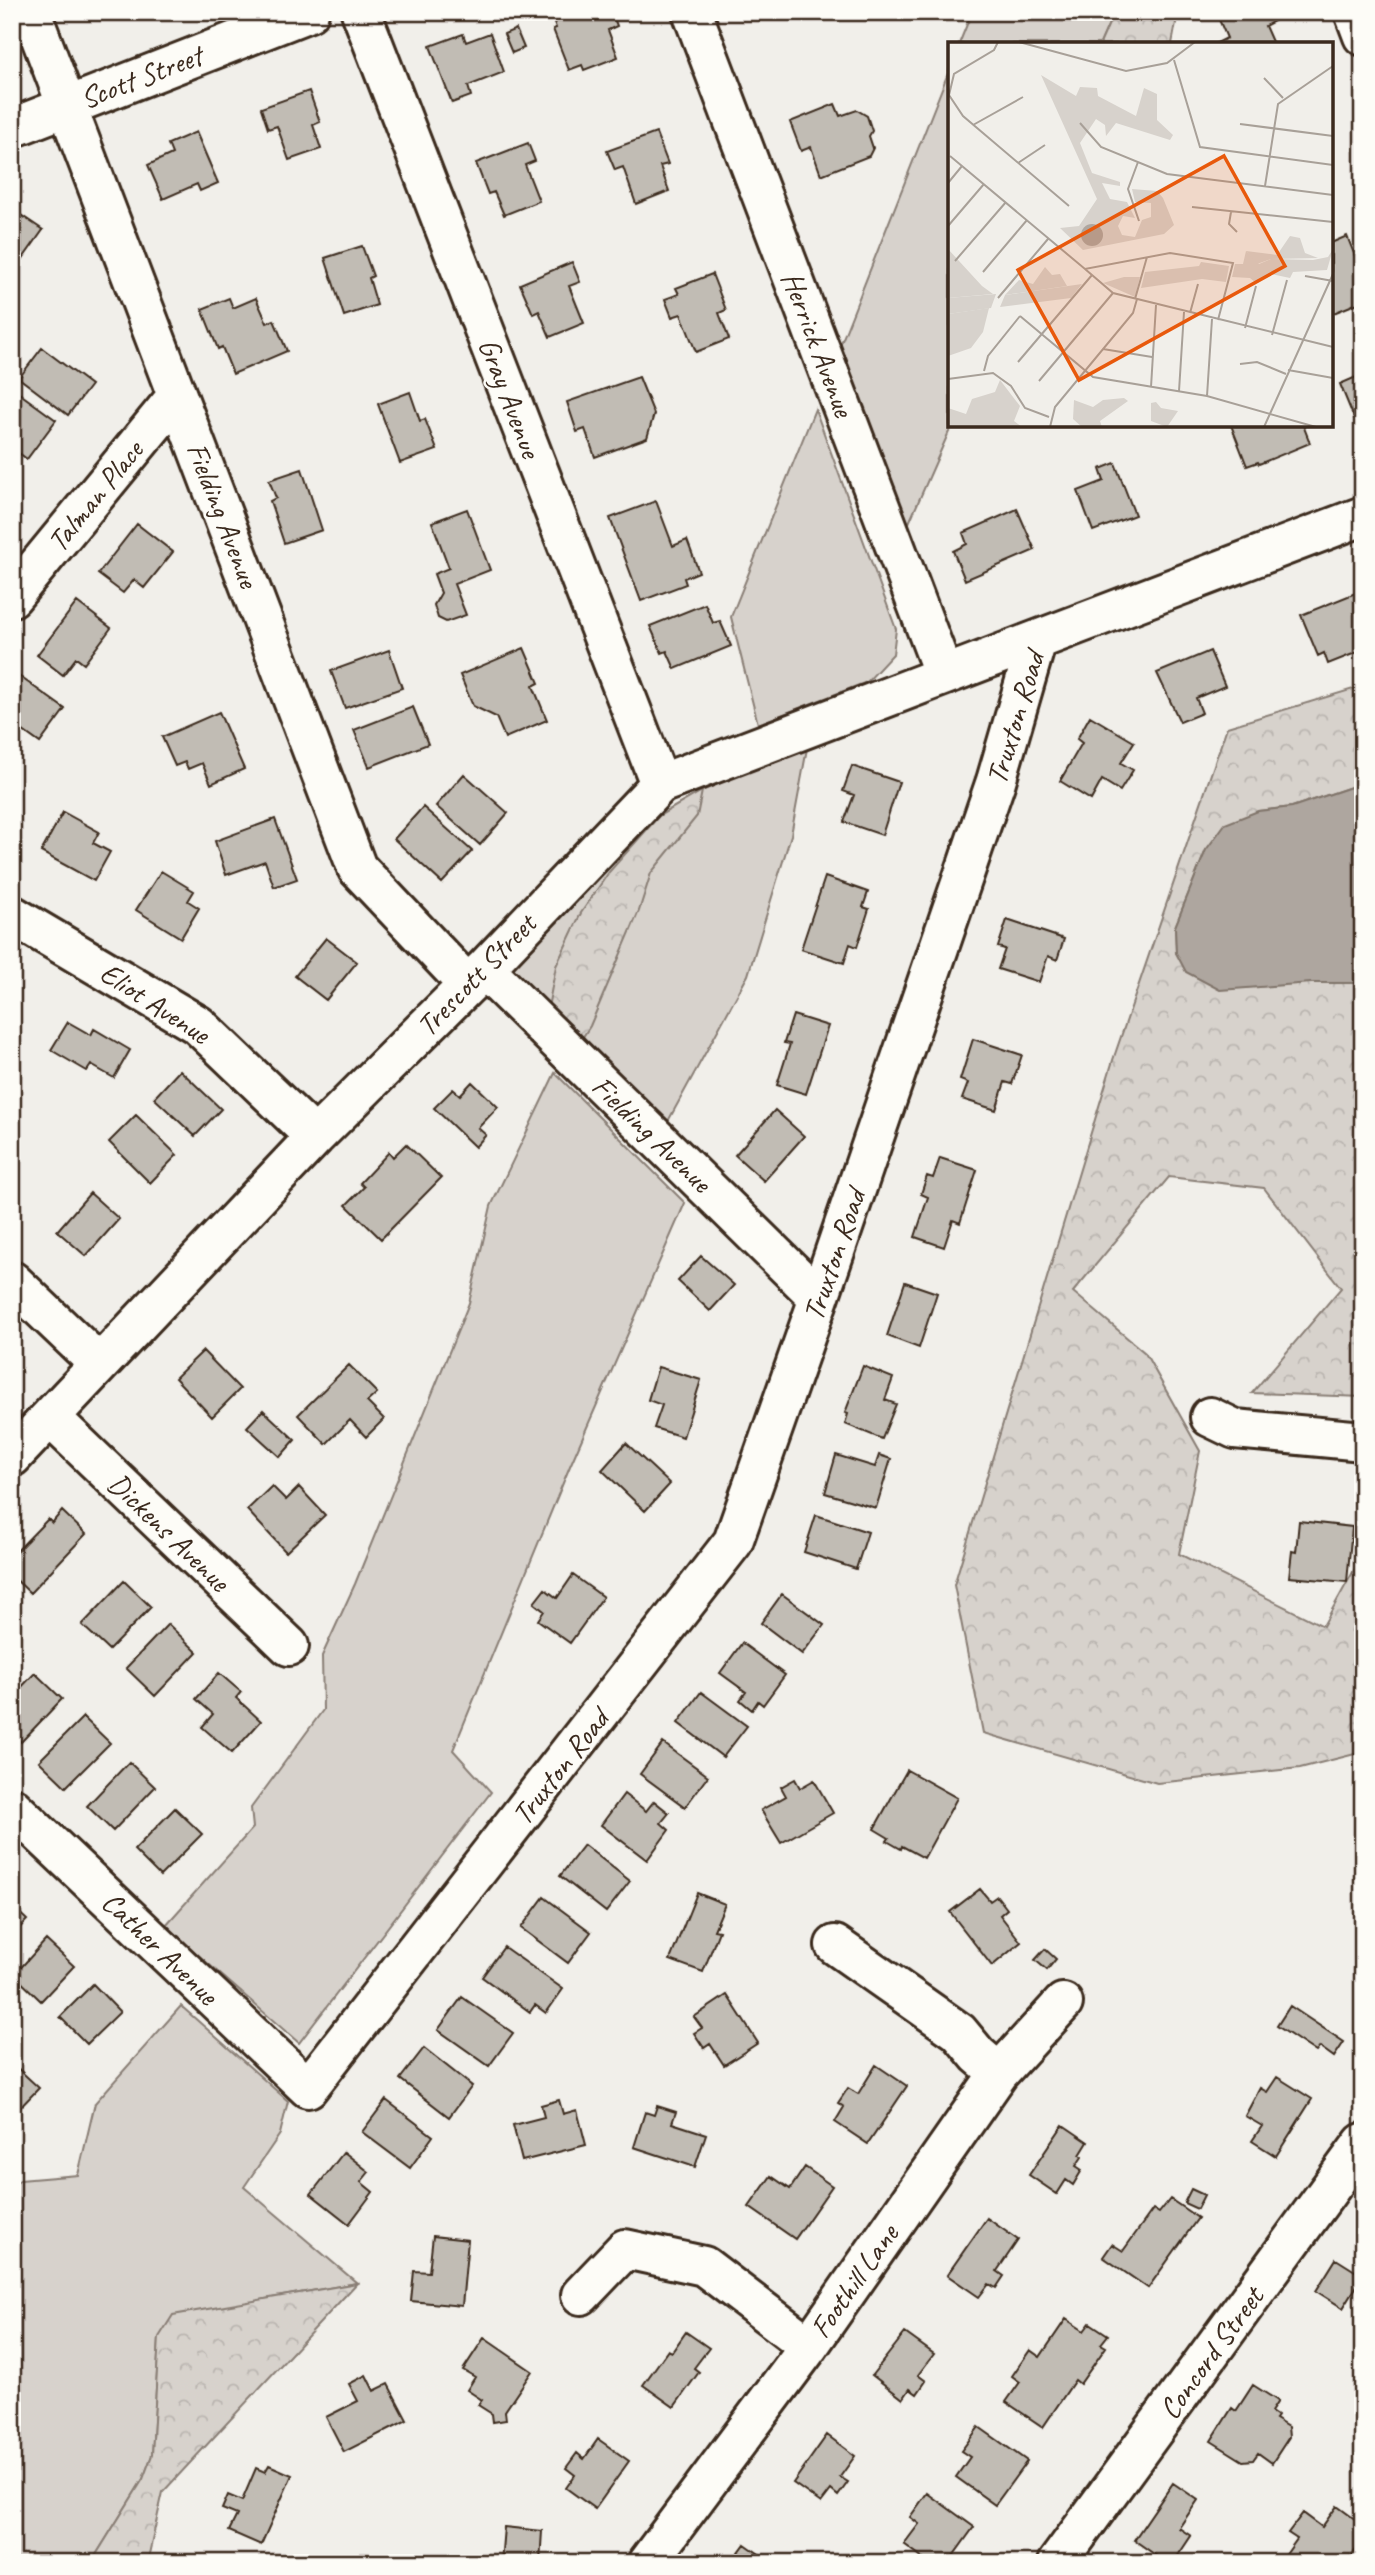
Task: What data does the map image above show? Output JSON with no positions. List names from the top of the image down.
{
  "streets": {
    "street": [
      "Scott Street",
      "Herrick Avenue",
      "Gray Avenue",
      "Talman Place",
      "Fielding Avenue",
      "Truxton Road",
      "Trescott Street",
      "Eliot Avenue",
      "Dickens Avenue",
      "Cather Avenue",
      "Foothill Lane",
      "Concord Street"
    ]
  },
  "crossings": [
    ["Scott Street", "Fielding Avenue"],
    ["Herrick Avenue", "Trescott Street"],
    ["Gray Avenue", "Trescott Street"],
    ["Talman Place", "Fielding Avenue"],
    ["Fielding Avenue", "Truxton Road"],
    ["Fielding Avenue", "Trescott Street"],
    ["Truxton Road", "Trescott Street"],
    ["Truxton Road", "Cather Avenue"],
    ["Trescott Street", "Eliot Avenue"],
    ["Trescott Street", "Dickens Avenue"]
  ]
}
